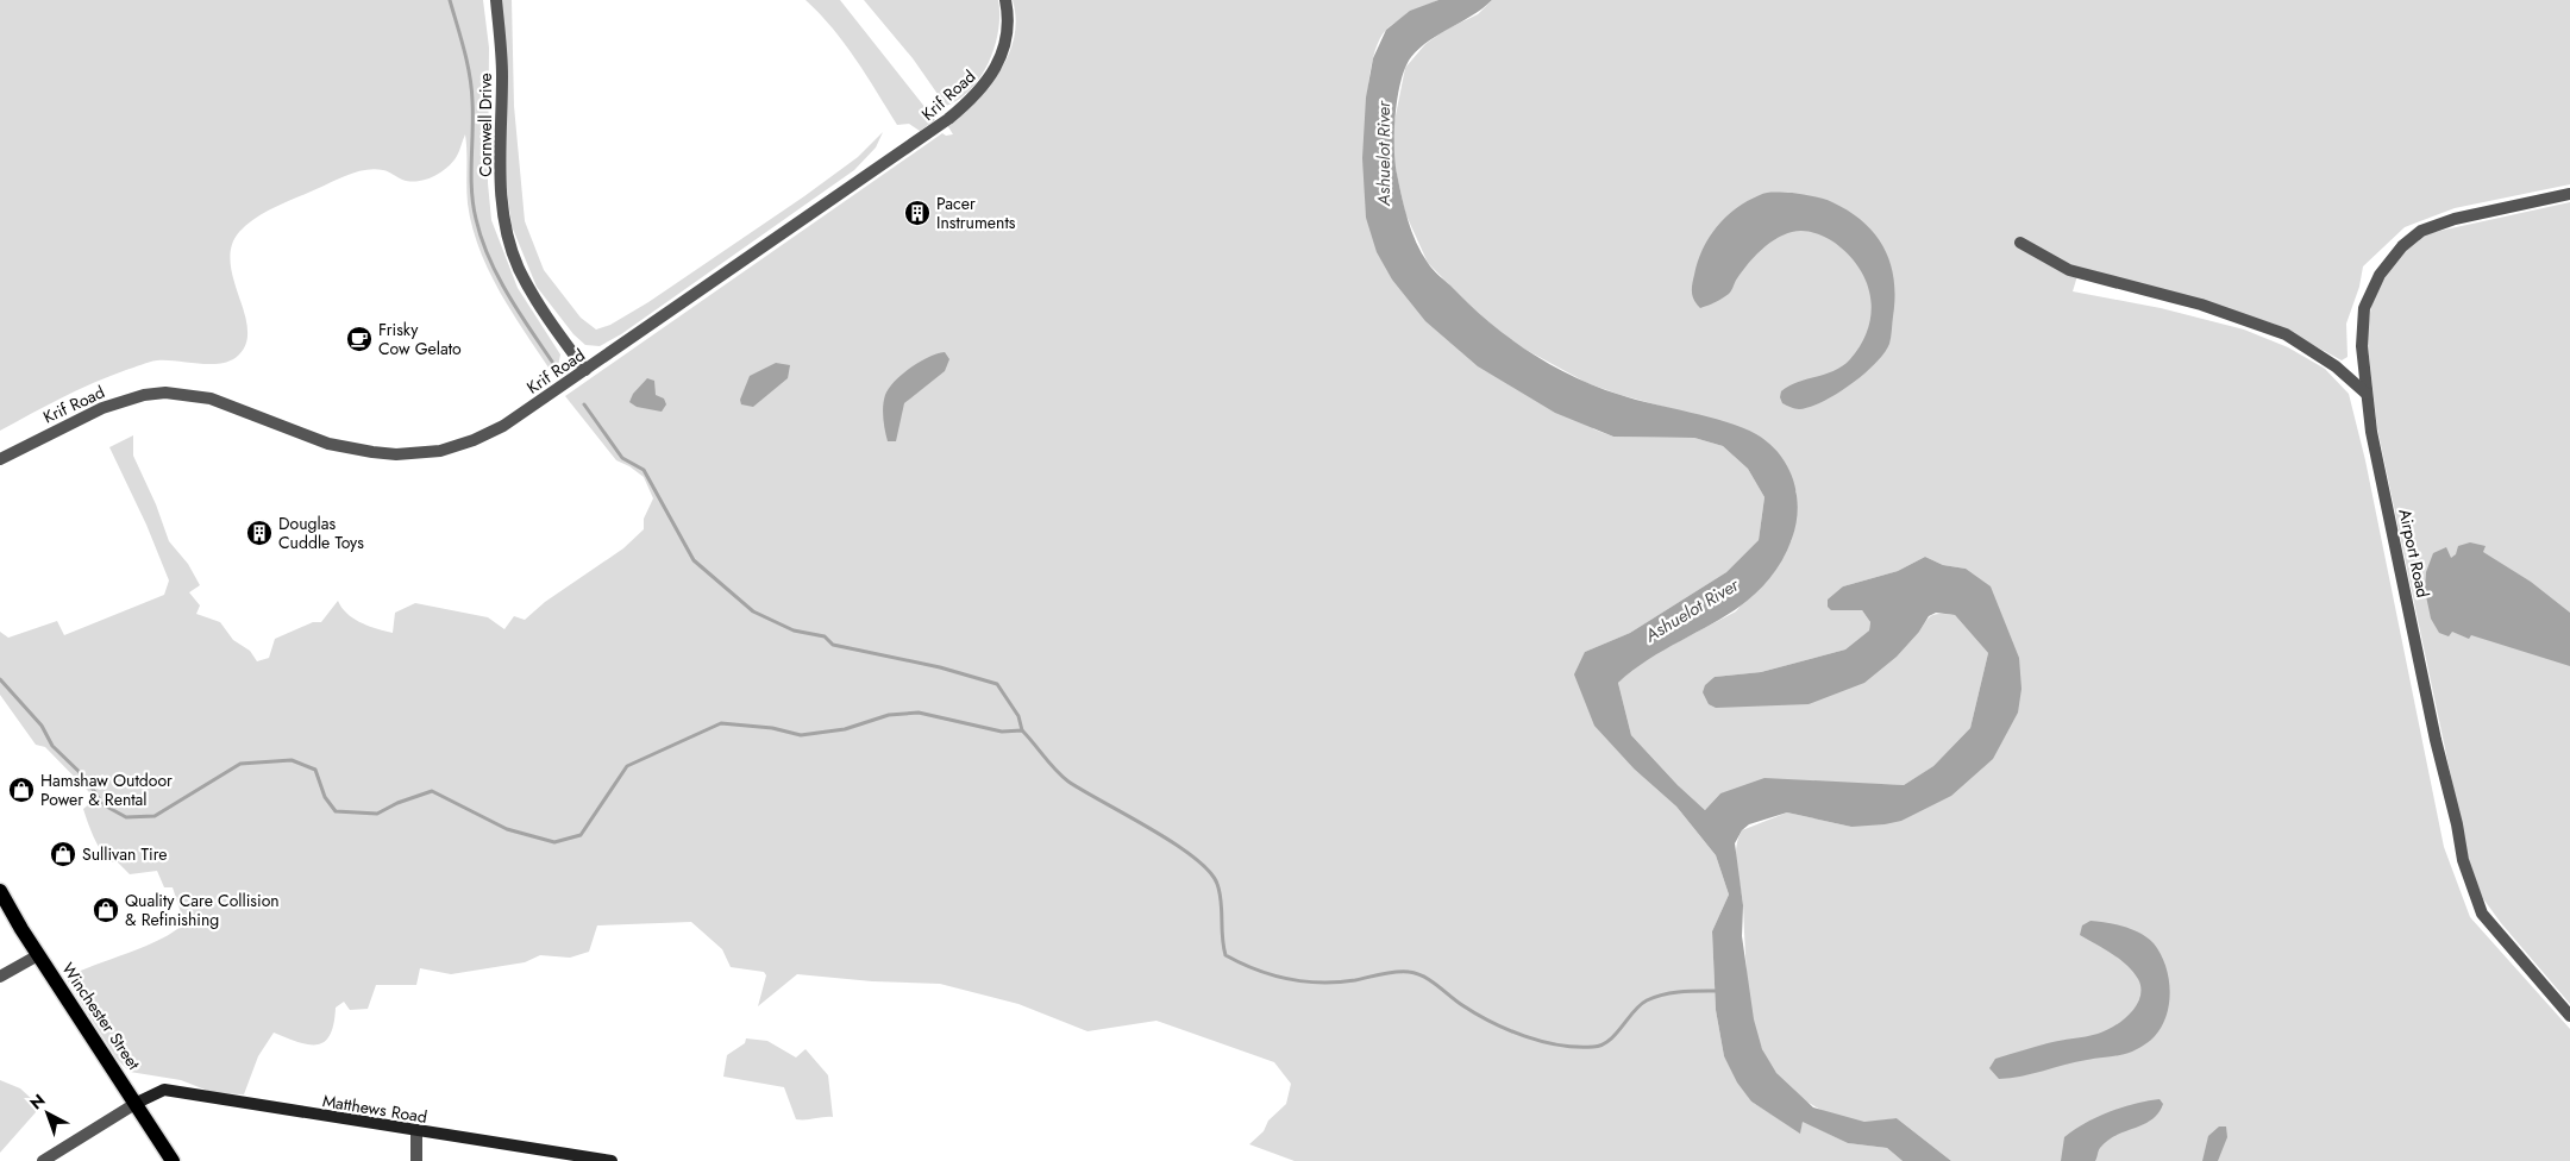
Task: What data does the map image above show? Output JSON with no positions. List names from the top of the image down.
{
  "streets": {
    "main road": ["Winchester Street"],
    "street": [
      "Krif Road",
      "Cornwell Drive",
      "Airport Road",
      "Matthews Road"
    ]
  },
  "crossings": [
    ["Krif Road", "Cornwell Drive"],
    ["Winchester Street", "Matthews Road"]
  ],
  "water": ["Ashuelot River"],
  "places": {
    "building": ["Pacer Instruments", "Douglas Cuddle Toys"],
    "cafe": ["Frisky Cow Gelato"],
    "shop": ["Hamshaw Outdoor Power & Rental", "Sullivan Tire", "Quality Care Collision & Refinishing"]
  },
  "north": "top left"
}
